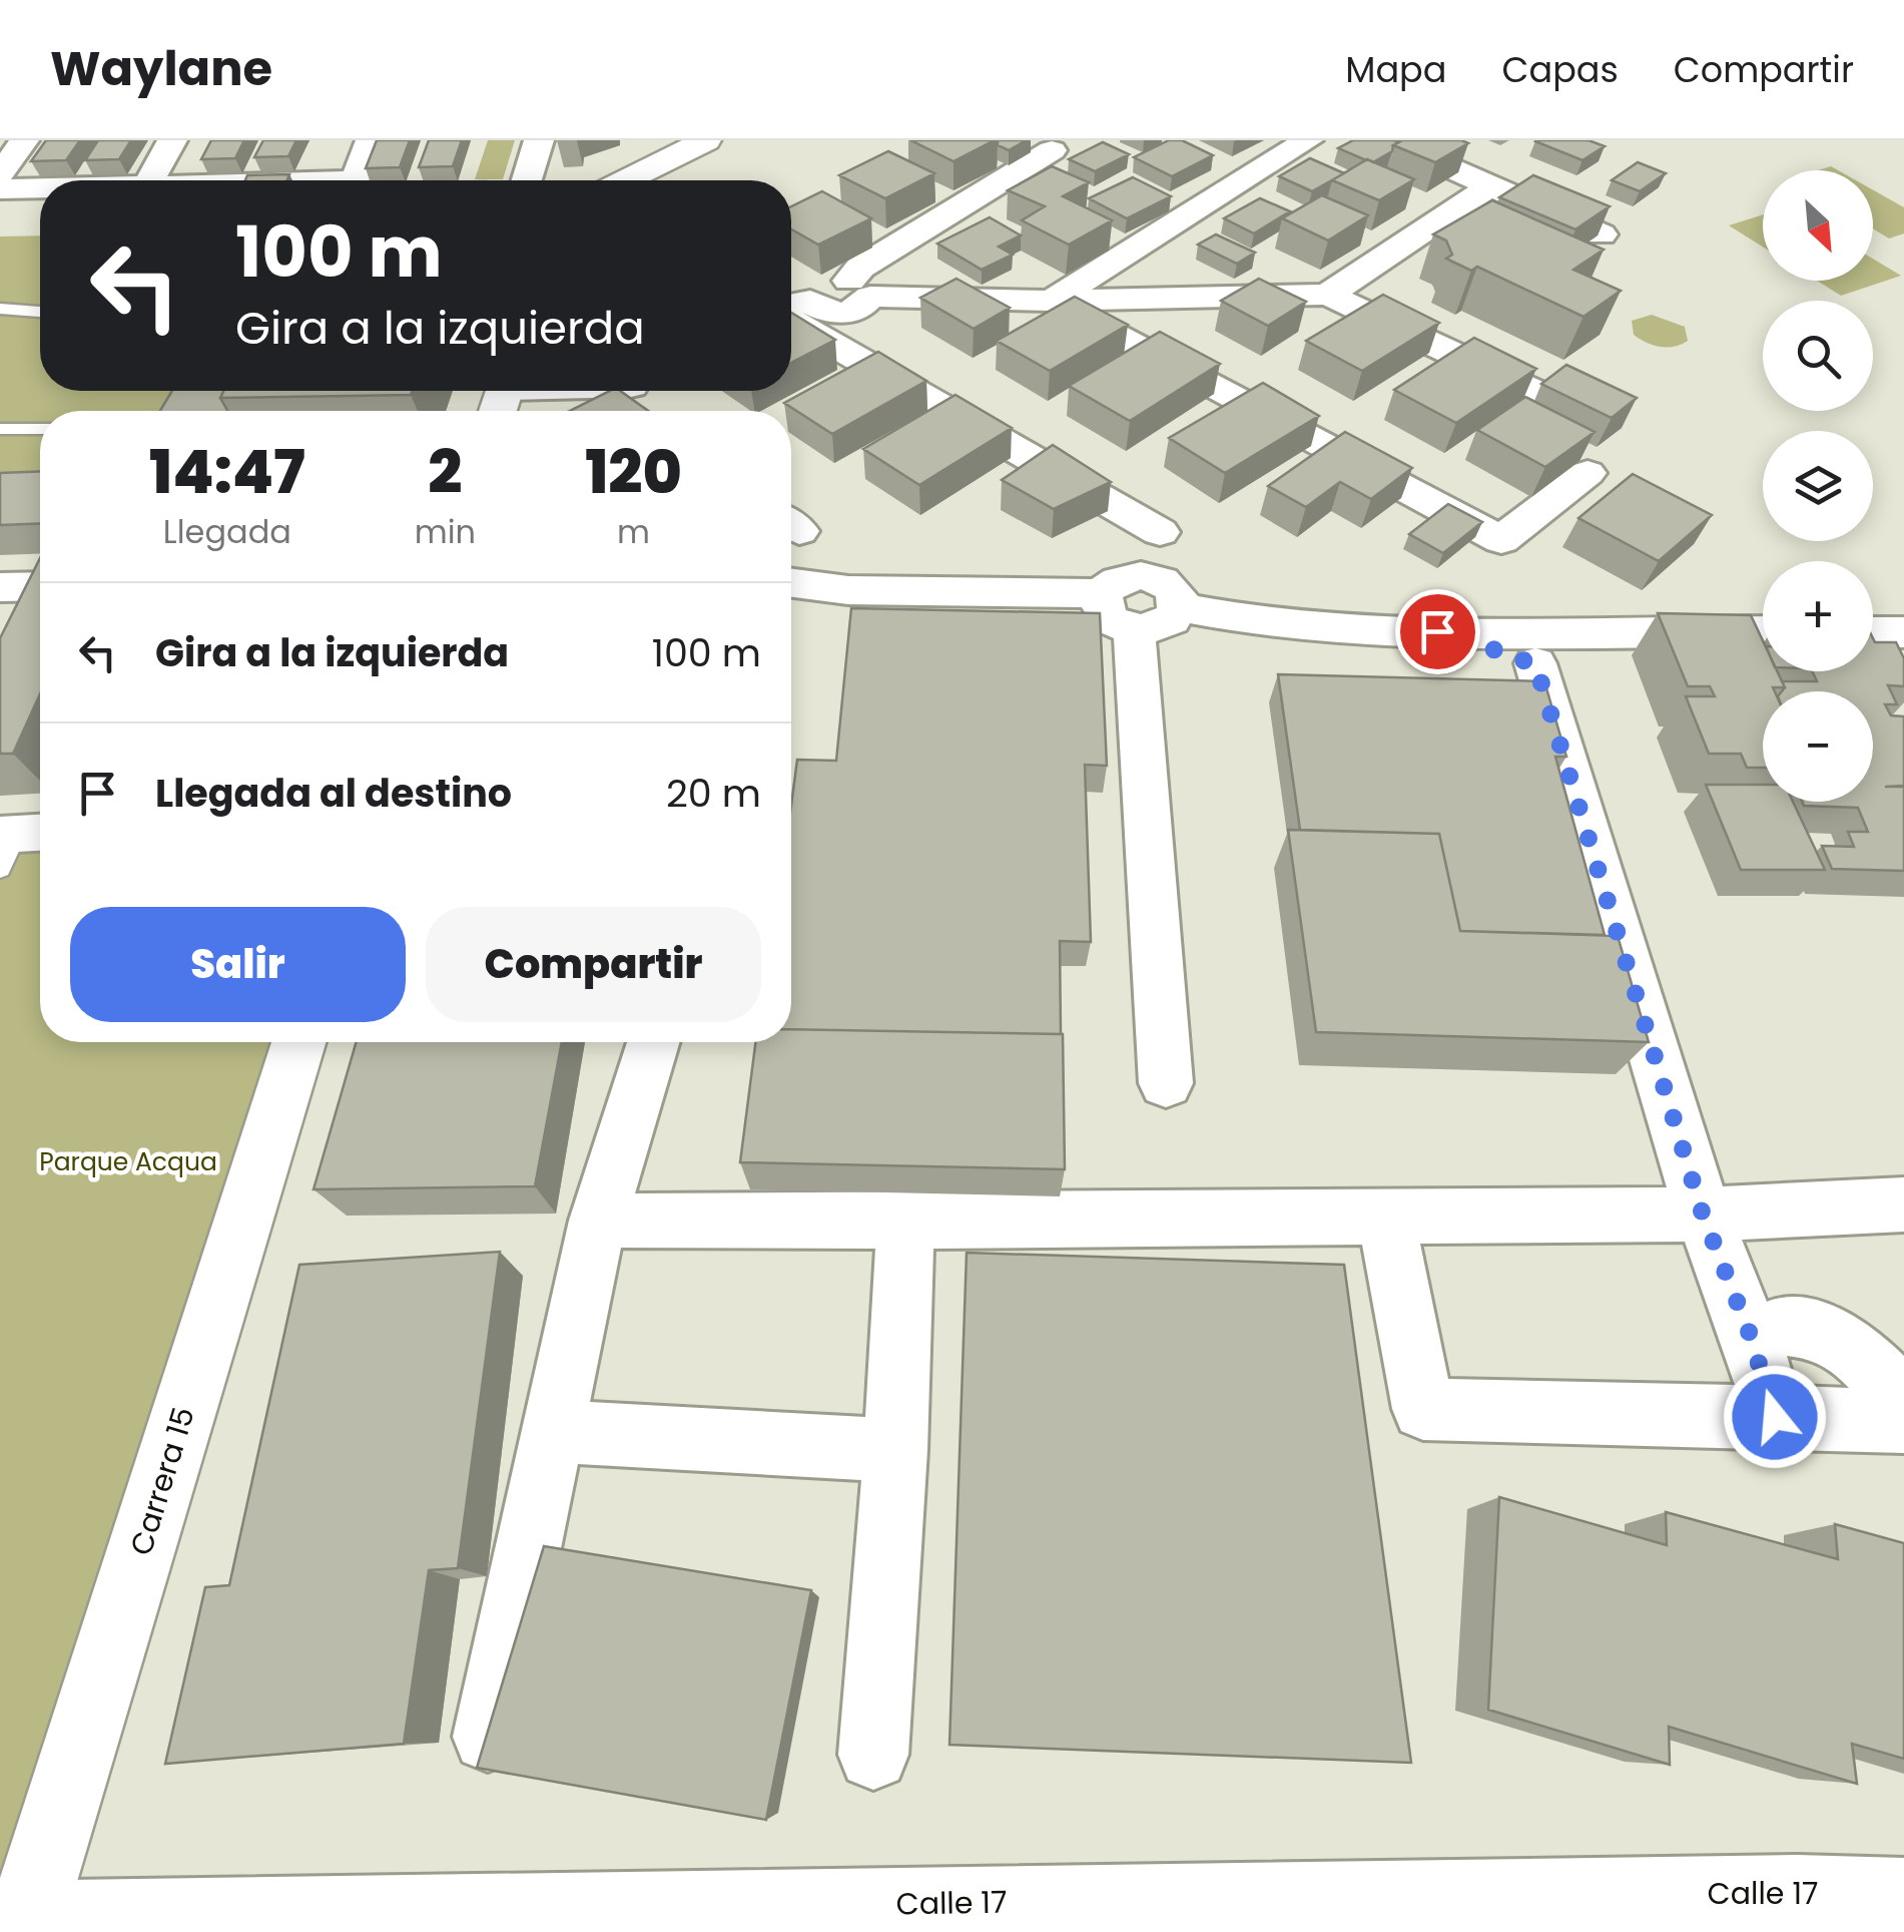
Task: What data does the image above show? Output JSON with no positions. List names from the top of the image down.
{
  "streets": {
    "street": ["Carrera 15", "Calle 17"]
  },
  "crossings": [
    ["Carrera 15", "Calle 17"]
  ],
  "parks": ["Parque Acqua"],
  "north": "bottom right",
  "page": {
    "header": "Waylane",
    "nav": ["Mapa", "Capas", "Compartir"],
    "map_buttons": ["+", "−"],
    "turn": ["100 m", "Gira a la izquierda"],
    "eta": [
      "14:47",
      "Llegada",
      "2",
      "min",
      "120",
      "m"
    ],
    "list": [
      {
        "name": "Gira a la izquierda",
        "value": "100 m"
      },
      {
        "name": "Llegada al destino",
        "value": "20 m"
      }
    ],
    "buttons": ["Salir", "Compartir"]
  }
}
